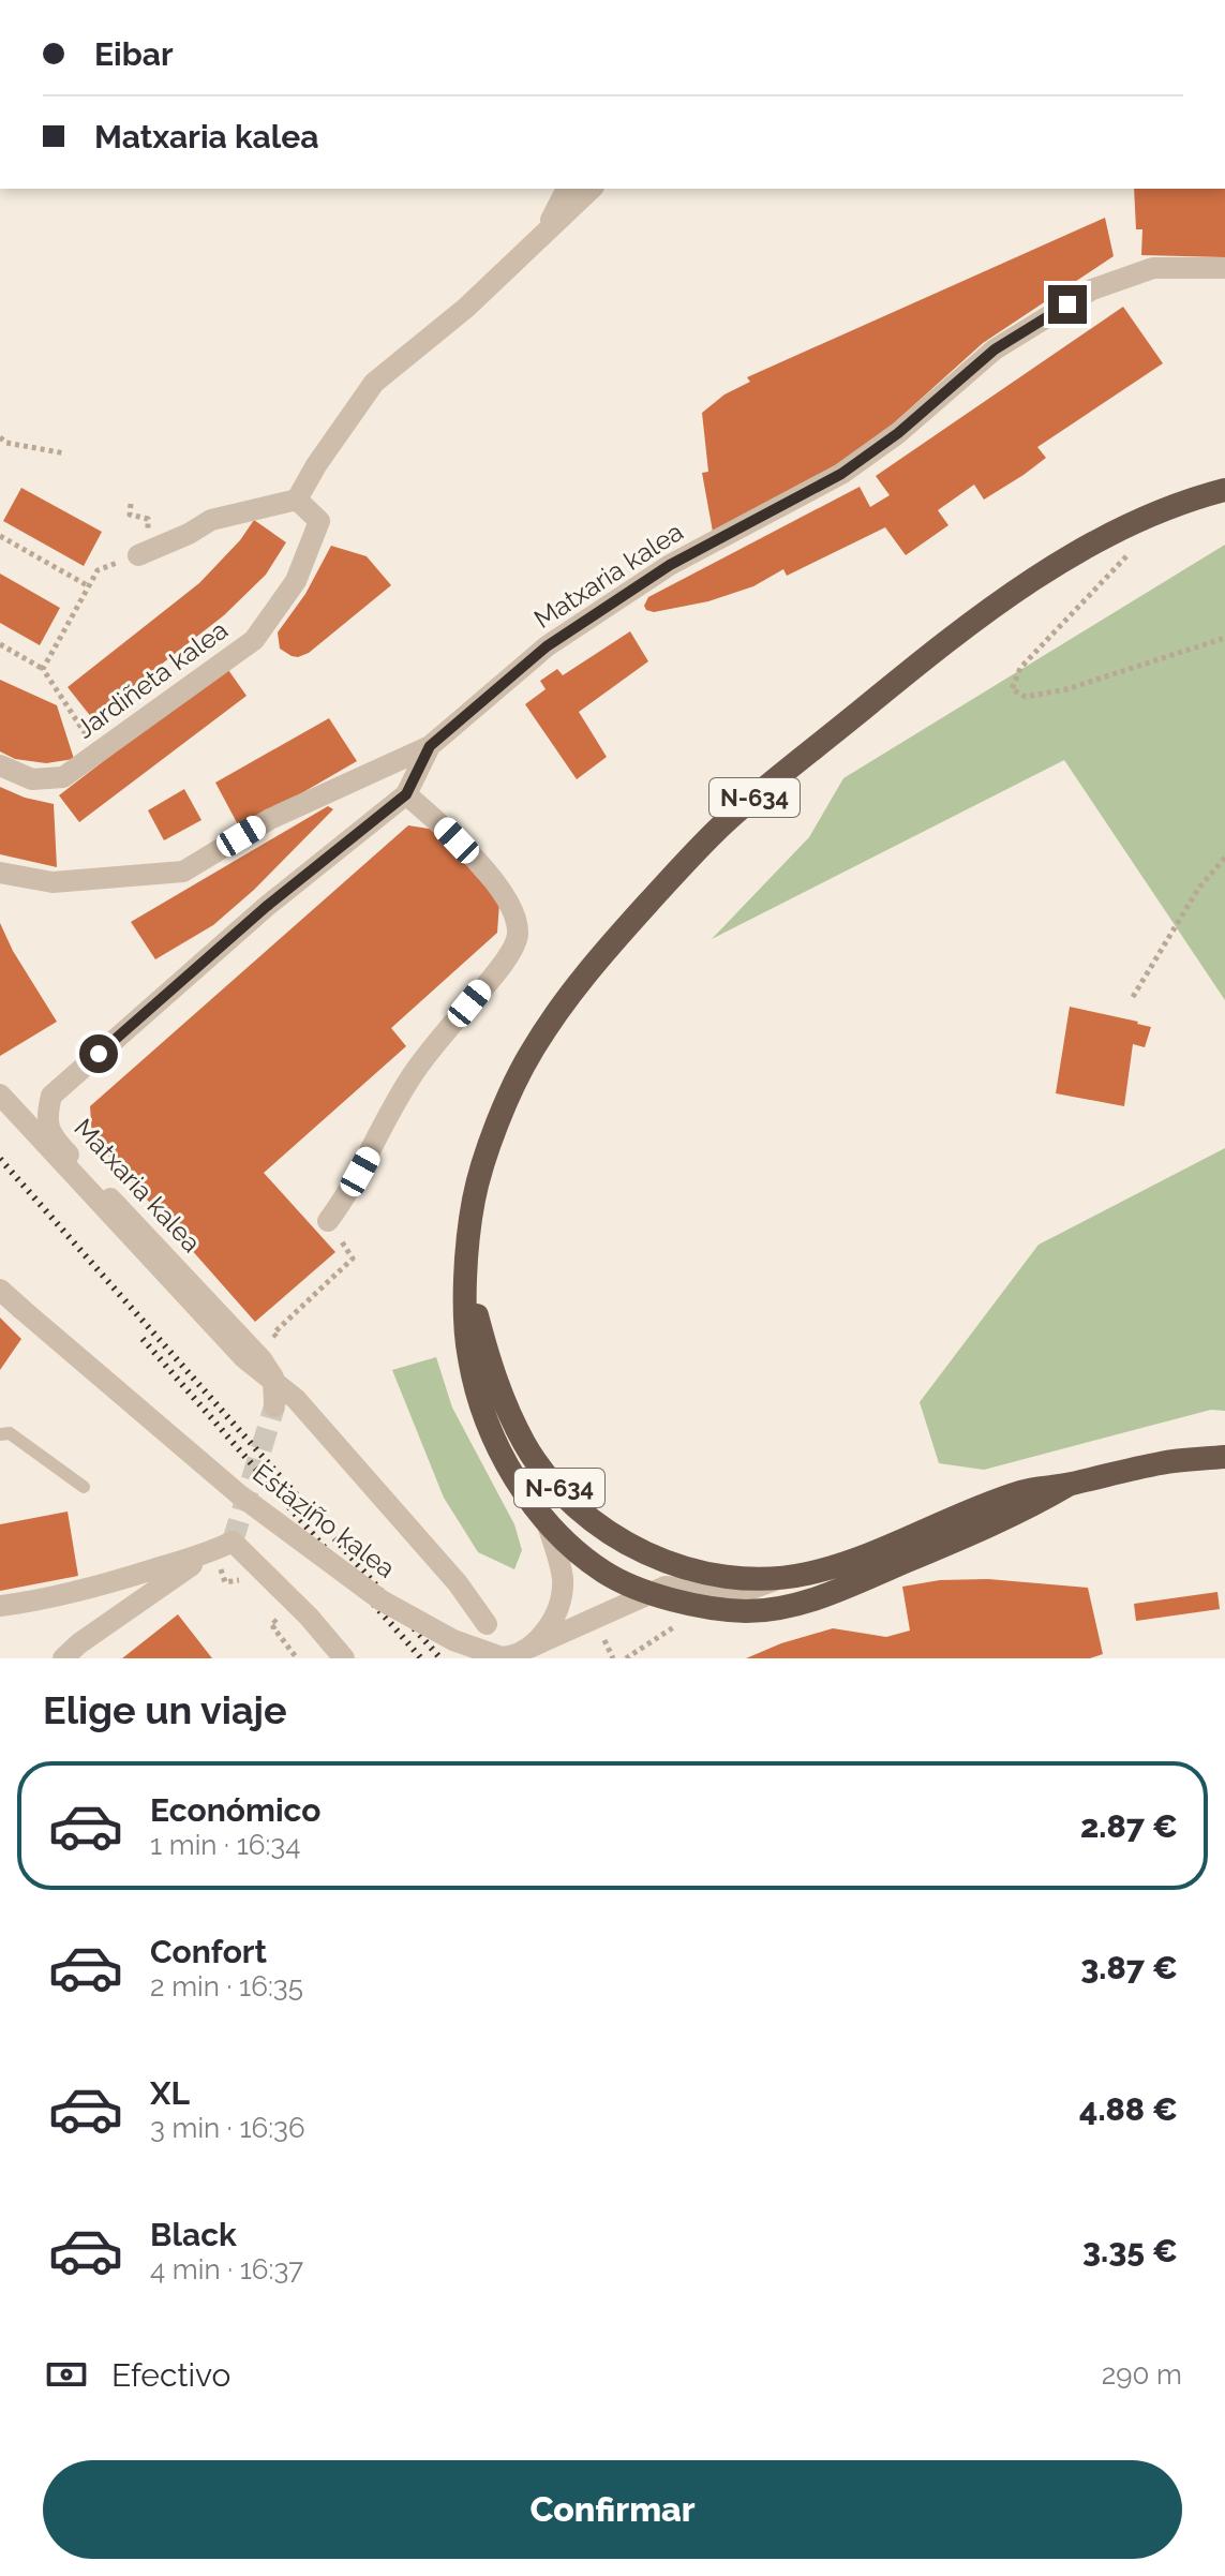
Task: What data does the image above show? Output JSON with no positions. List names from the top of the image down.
{
  "streets": {
    "highway": ["N-634"],
    "street": ["Matxaria kalea", "Jardiñeta kalea", "Estaziño kalea"]
  },
  "crossings": [
    ["N-634", "Estaziño kalea"]
  ],
  "page": {
    "banner": ["Eibar", "Matxaria kalea"],
    "heading": "Elige un viaje",
    "list": [
      {
        "name": "Económico",
        "note": "1 min · 16:34",
        "value": "2.87 €"
      },
      {
        "name": "Confort",
        "note": "2 min · 16:35",
        "value": "3.87 €"
      },
      {
        "name": "XL",
        "note": "3 min · 16:36",
        "value": "4.88 €"
      },
      {
        "name": "Black",
        "note": "4 min · 16:37",
        "value": "3.35 €"
      }
    ],
    "pay": ["Efectivo", "290 m"],
    "buttons": "Confirmar"
  }
}
